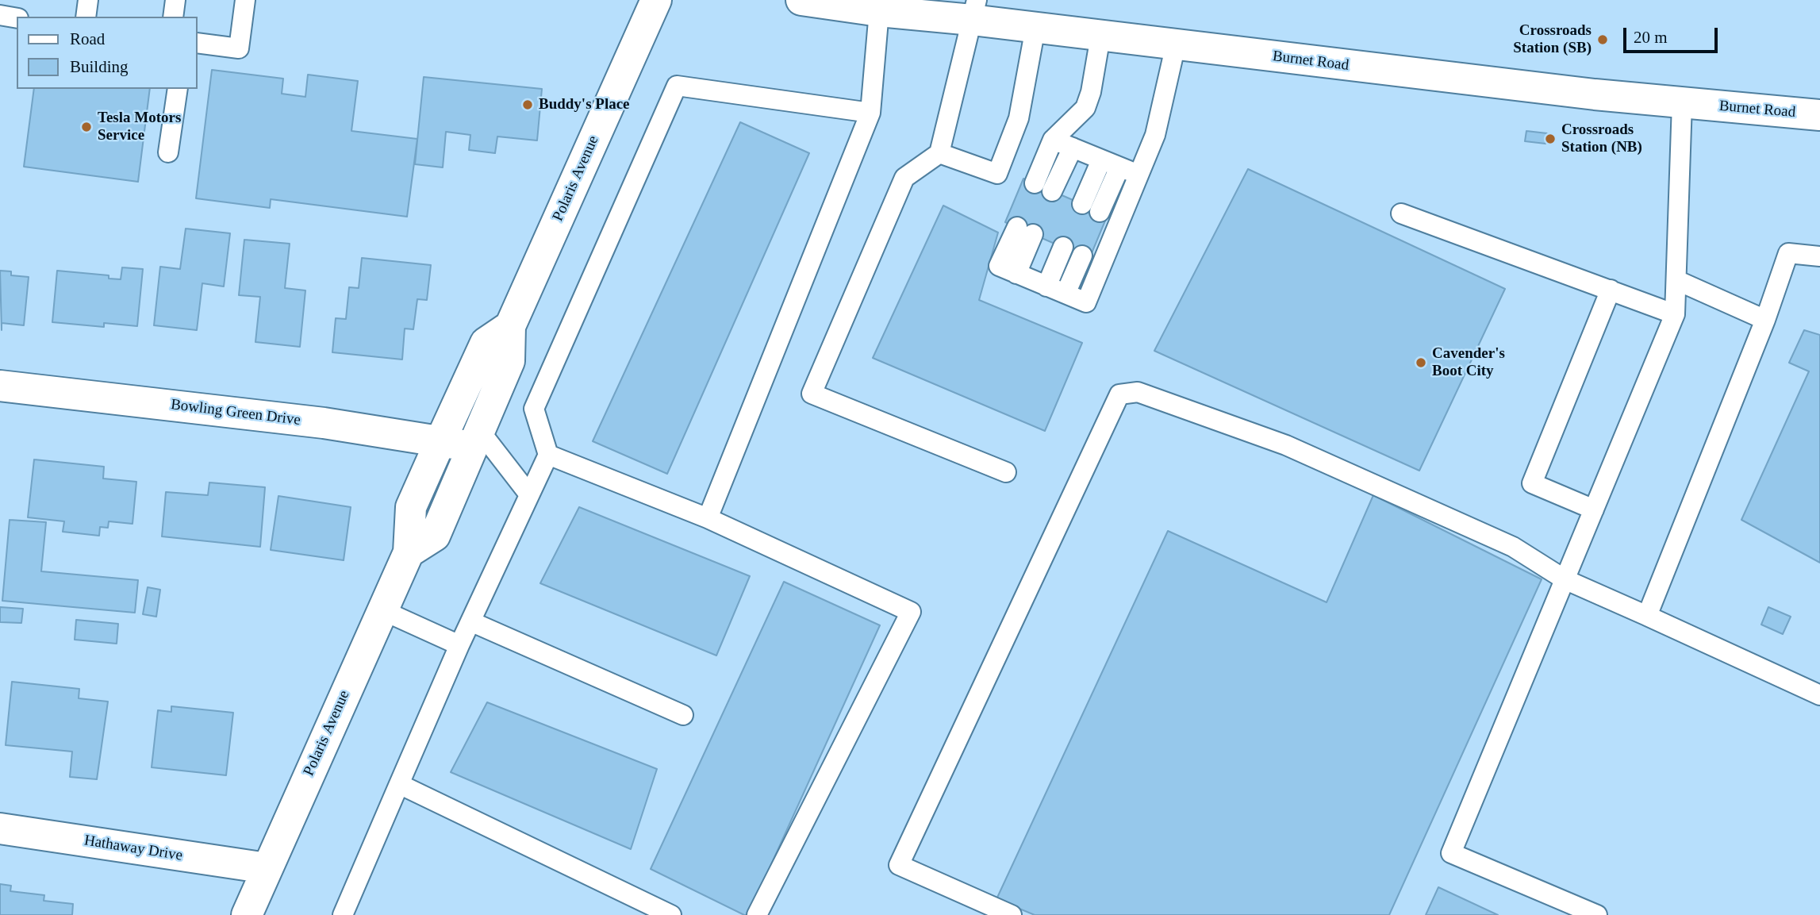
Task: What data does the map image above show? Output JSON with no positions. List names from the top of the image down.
{
  "streets": {
    "street": [
      "Burnet Road",
      "Polaris Avenue",
      "Bowling Green Drive",
      "Hathaway Drive"
    ]
  },
  "crossings": [
    ["Polaris Avenue", "Bowling Green Drive"],
    ["Polaris Avenue", "Hathaway Drive"]
  ],
  "places": [
    "Crossroads Station (SB)",
    "Buddy's Place",
    "Tesla Motors Service",
    "Crossroads Station (NB)",
    "Cavender's Boot City"
  ],
  "legend": ["Road", "Building"],
  "scale_bar": "20 m"
}
